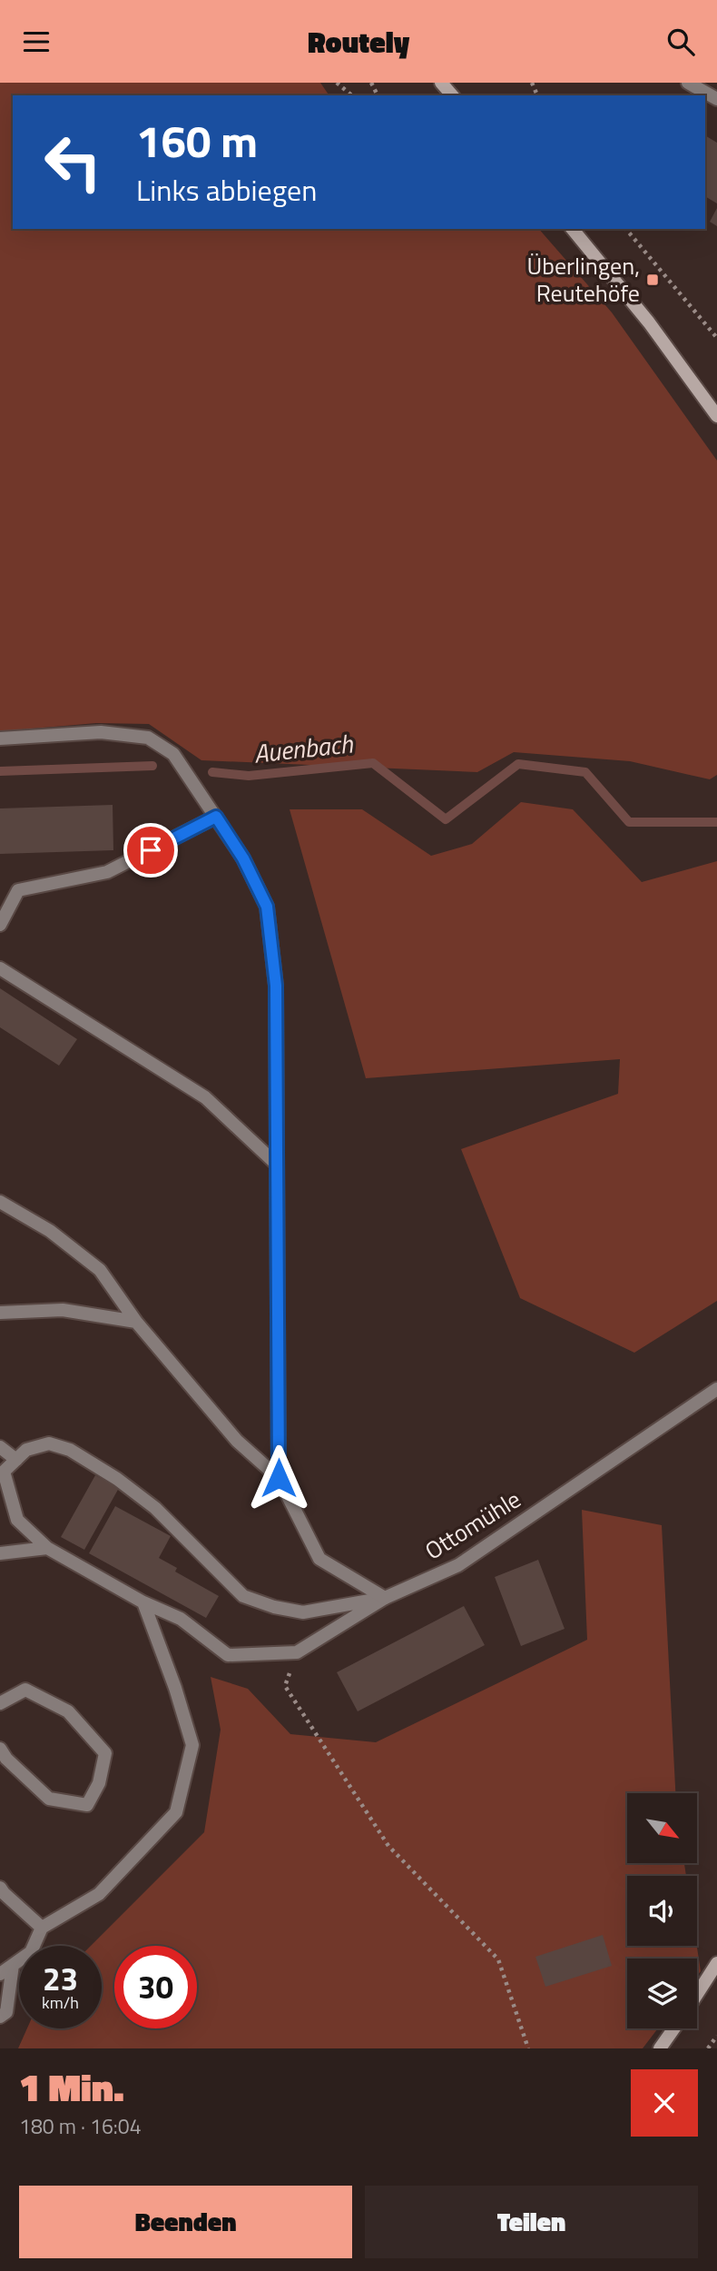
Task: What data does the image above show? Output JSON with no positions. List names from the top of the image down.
{
  "streets": {
    "street": ["Ottomühle"]
  },
  "water": ["Auenbach"],
  "places": {
    "transit": ["Überlingen, Reutehöfe"]
  },
  "north": "bottom right",
  "page": {
    "header": "Routely",
    "turn": ["160 m", "Links abbiegen"],
    "speed": "23 km/h",
    "limit": "30",
    "heading": ["1 Min.", "180 m · 16:04"],
    "buttons": ["Beenden", "Teilen"]
  }
}
